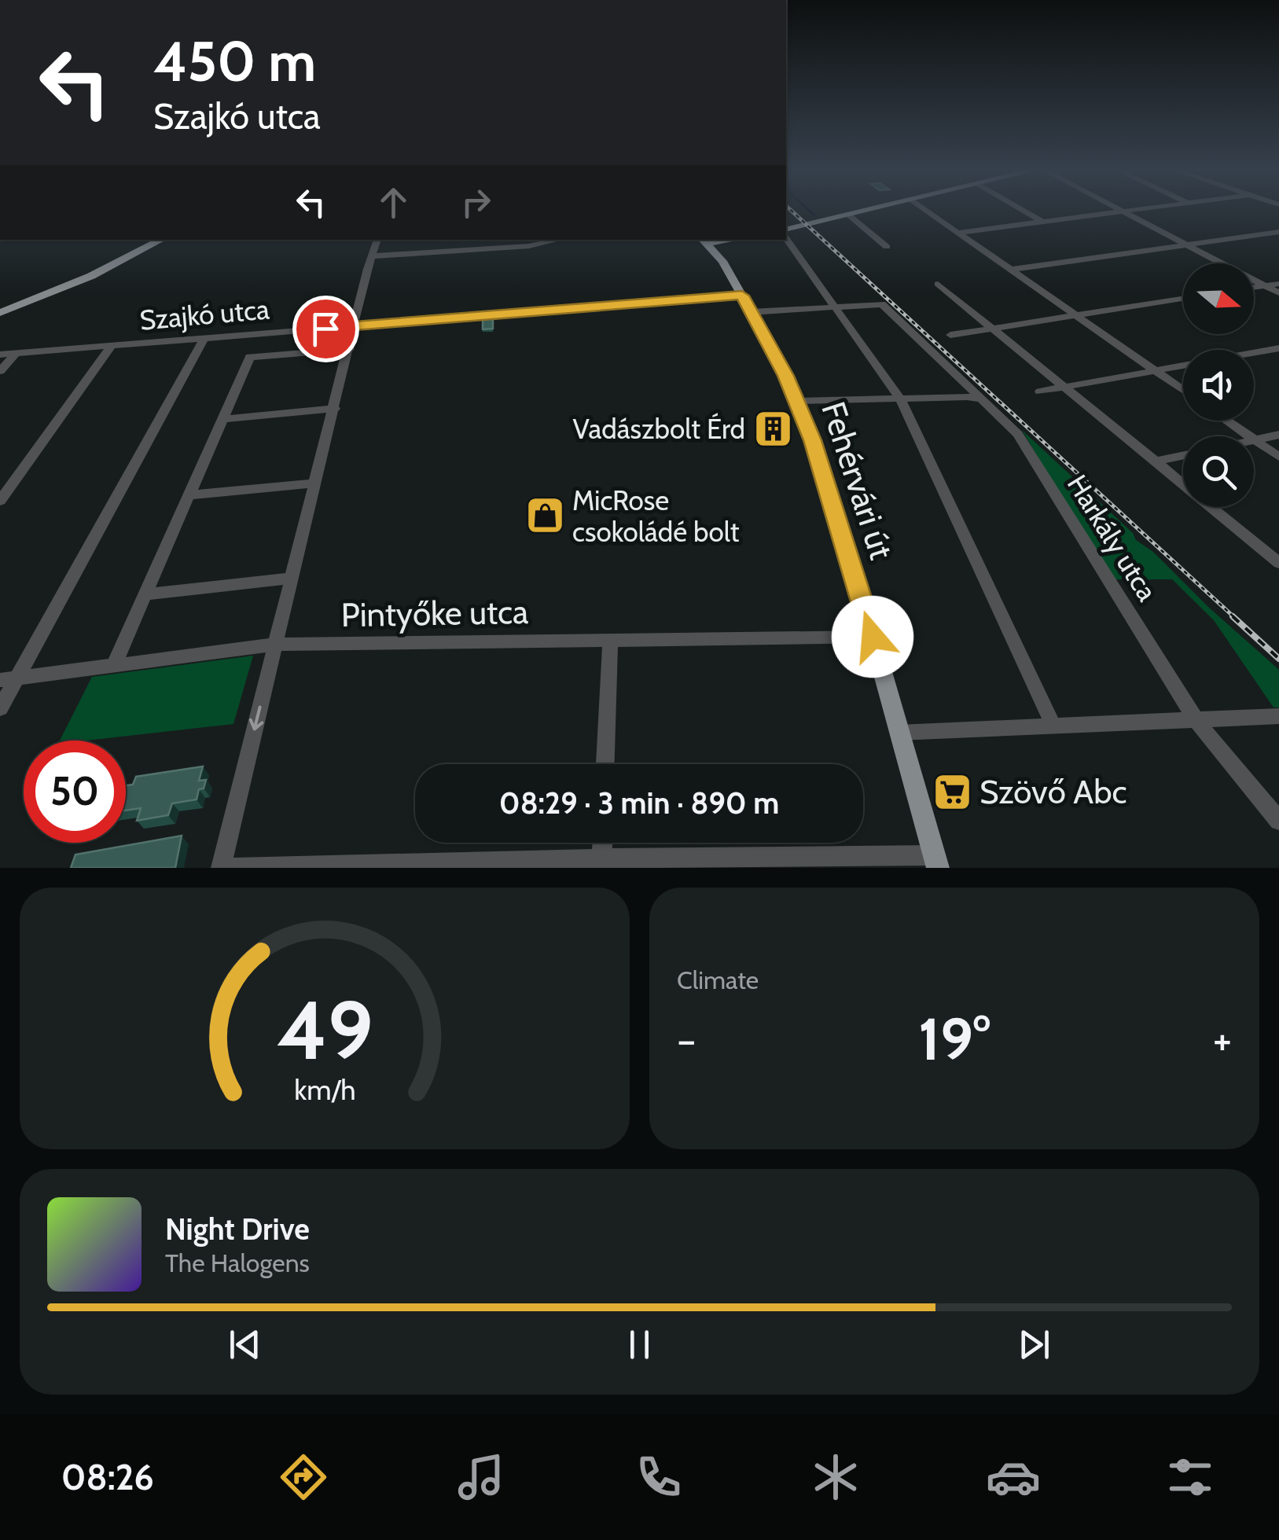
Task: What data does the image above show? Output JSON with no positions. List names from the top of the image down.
{
  "streets": {
    "main road": ["Fehérvári út"],
    "street": ["Szajkó utca", "Harkály utca", "Pintyőke utca"]
  },
  "crossings": [
    ["Szajkó utca", "Fehérvári út"],
    ["Fehérvári út", "Pintyőke utca"]
  ],
  "places": {
    "building": ["Vadászbolt Érd"],
    "shop": ["MicRose csokoládé bolt"],
    "supermarket": ["Szövő Abc"]
  },
  "north": "right",
  "page": {
    "turn": ["450 m", "Szajkó utca"],
    "limit": "50",
    "trip": "08:29 · 3 min · 890 m",
    "tile": "Climate",
    "heat": ["−", "19°", "+"],
    "song": ["Night Drive", "The Halogens"],
    "tabs": "08:26",
    "gauge": ["49", "km/h"]
  }
}
